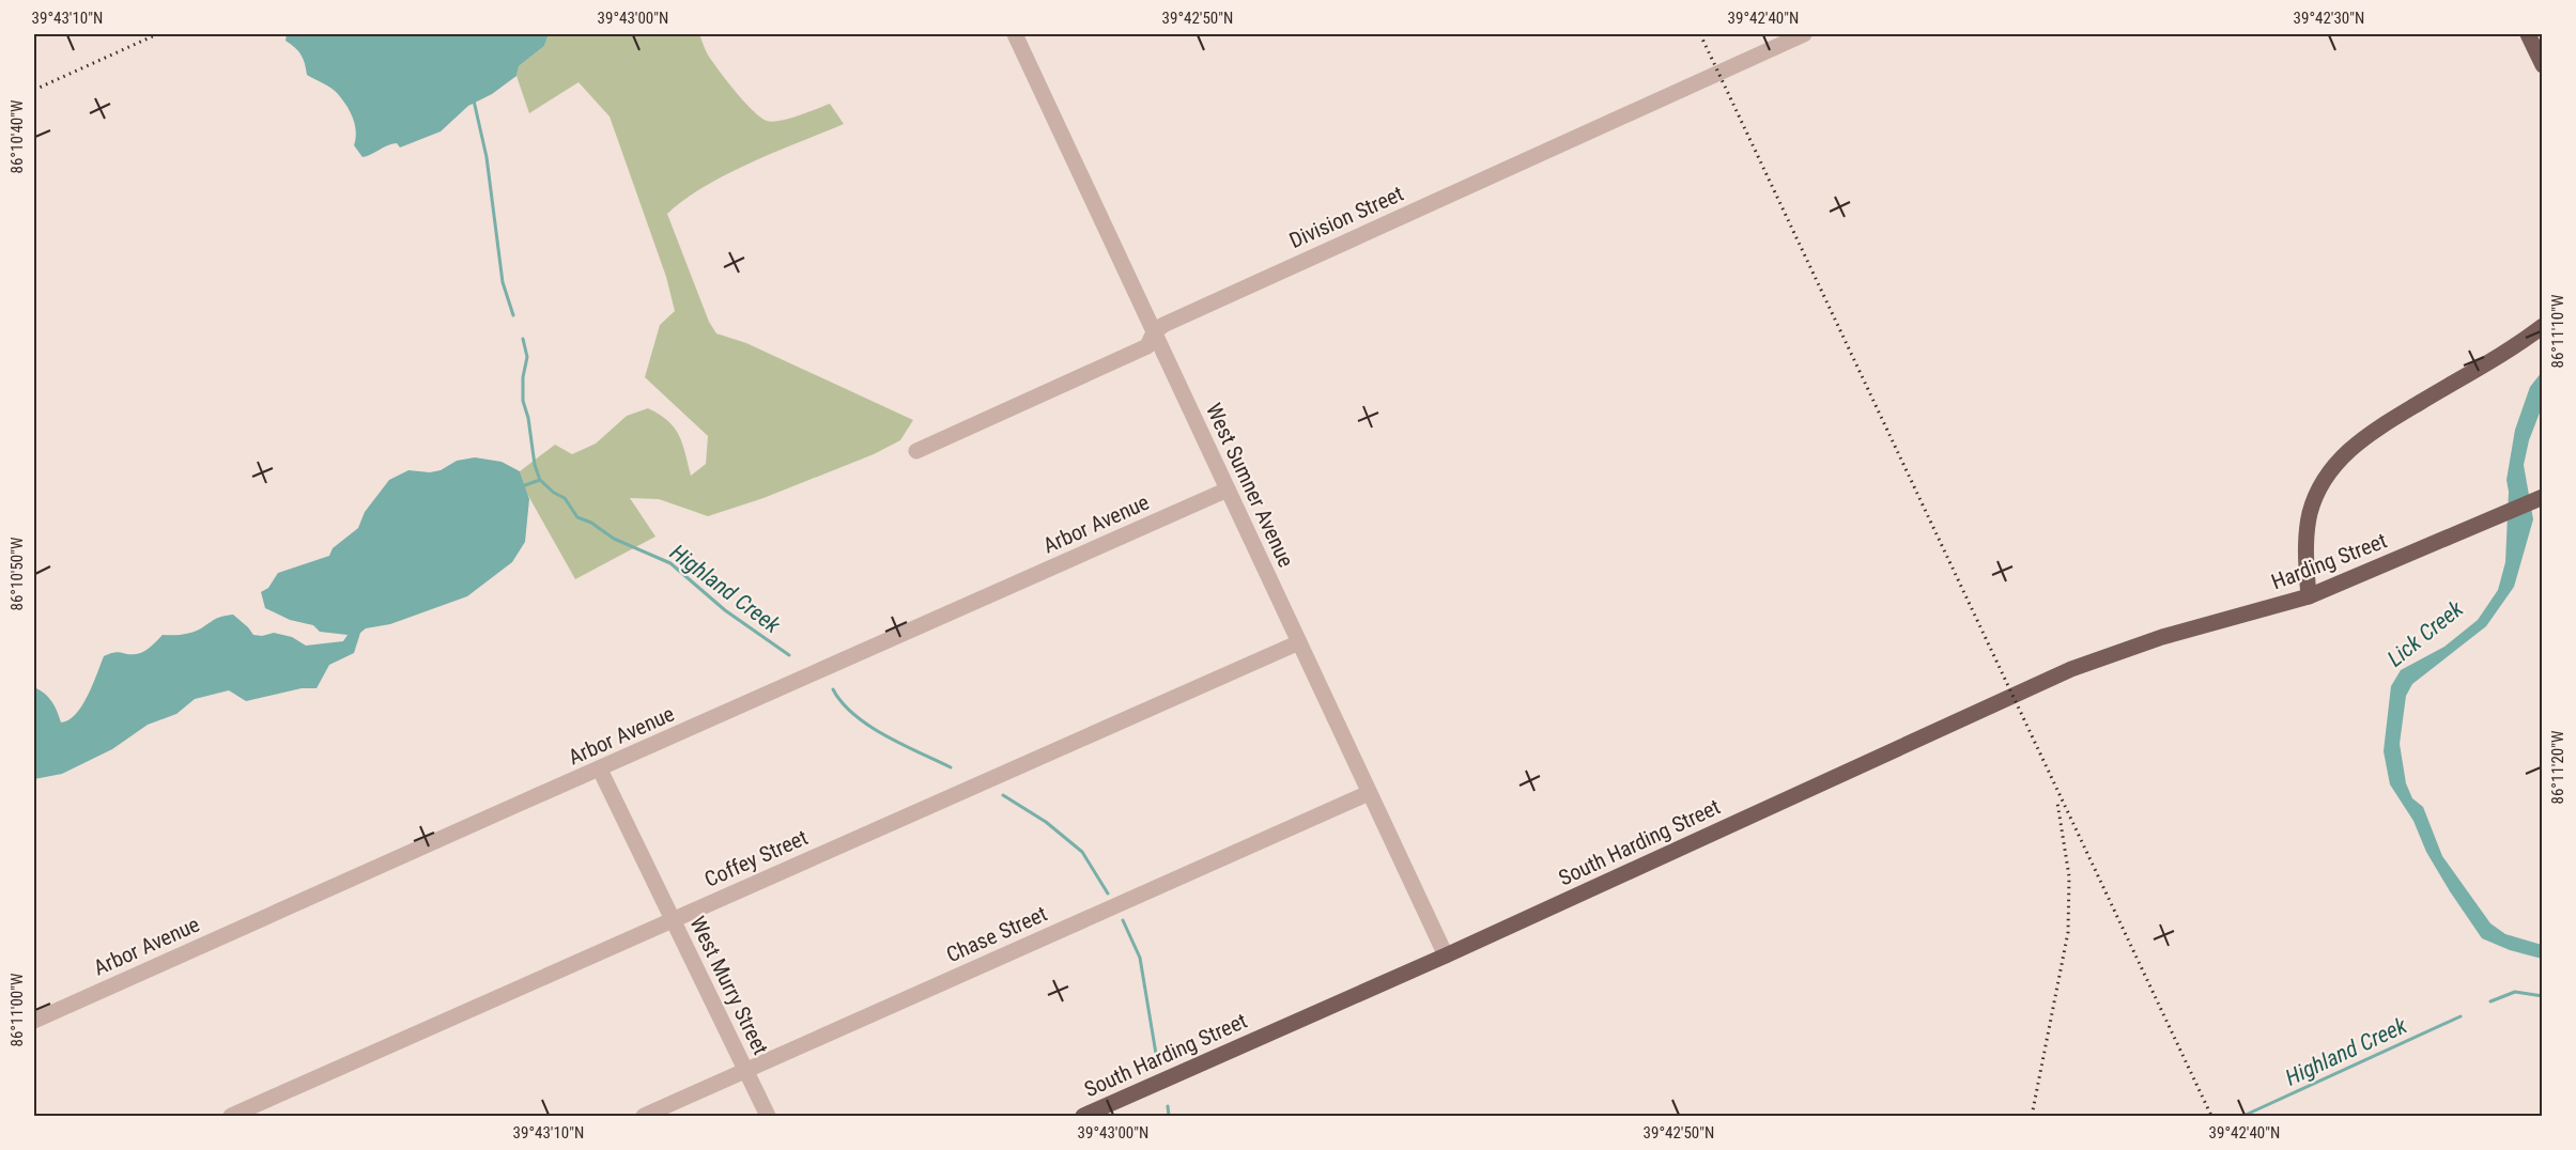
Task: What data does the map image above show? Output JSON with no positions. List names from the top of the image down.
{
  "streets": {
    "main road": ["Harding Street", "South Harding Street"],
    "street": [
      "Division Street",
      "West Sumner Avenue",
      "Arbor Avenue",
      "Coffey Street",
      "Chase Street",
      "West Murry Street"
    ]
  },
  "crossings": [
    ["Division Street", "West Sumner Avenue"],
    ["West Sumner Avenue", "Arbor Avenue"],
    ["West Sumner Avenue", "South Harding Street"],
    ["West Sumner Avenue", "Coffey Street"],
    ["West Sumner Avenue", "Chase Street"],
    ["Arbor Avenue", "West Murry Street"],
    ["Harding Street", "South Harding Street"],
    ["Coffey Street", "West Murry Street"],
    ["Chase Street", "West Murry Street"]
  ],
  "water": ["Highland Creek", "Lick Creek"],
  "coordinates": [
    "39°43'10\"N",
    "39°43'00\"N",
    "39°42'50\"N",
    "39°42'40\"N",
    "39°42'30\"N",
    "86°10'40\"W",
    "86°11'10\"W",
    "86°10'50\"W",
    "86°11'20\"W",
    "86°11'00\"W"
  ]
}
